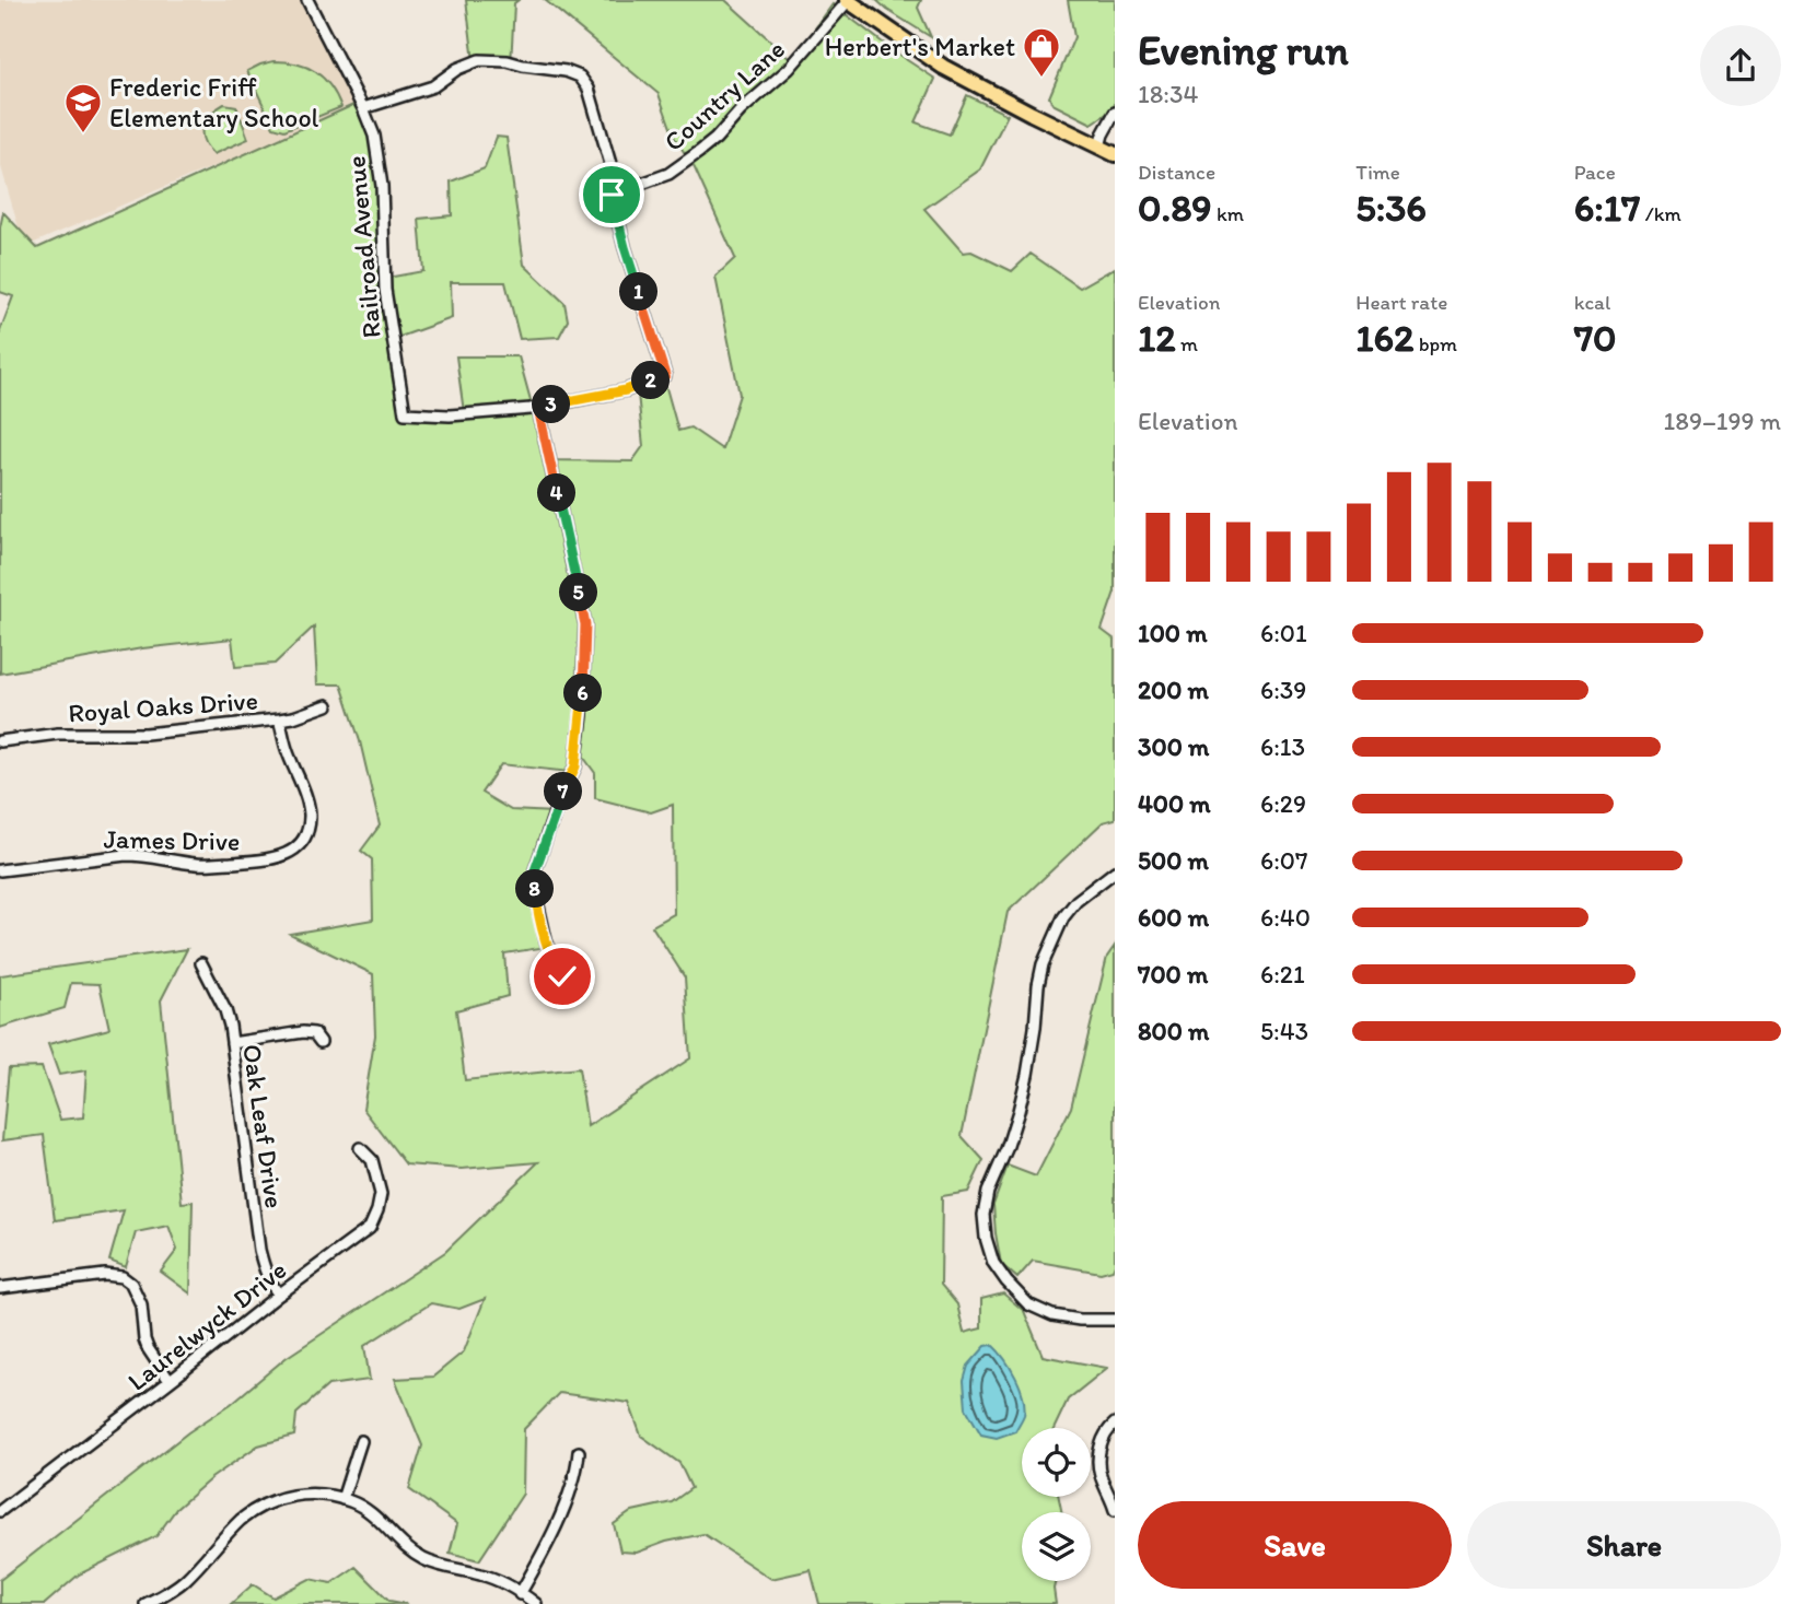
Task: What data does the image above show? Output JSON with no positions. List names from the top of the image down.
{
  "streets": {
    "street": [
      "Country Lane",
      "Railroad Avenue",
      "Royal Oaks Drive",
      "James Drive",
      "Oak Leaf Drive",
      "Laurelwyck Drive"
    ]
  },
  "crossings": [
    ["Royal Oaks Drive", "James Drive"],
    ["Oak Leaf Drive", "Laurelwyck Drive"]
  ],
  "places": {
    "shop": ["Herbert's Market"],
    "school or university": ["Frederic Friff Elementary School"]
  },
  "page": {
    "heading": ["Evening run", "18:34"],
    "stats": [
      ["Distance", "0.89 km"],
      ["Time", "5:36"],
      ["Pace", "6:17 /km"],
      ["Elevation", "12 m"],
      ["Heart rate", "162 bpm"],
      ["kcal", "70"]
    ],
    "pins": [
      "1",
      "2",
      "3",
      "4",
      "5",
      "6",
      "7",
      "8"
    ],
    "chart": ["Elevation", "189–199 m"],
    "list": [
      {
        "name": "100 m",
        "note": "6:01"
      },
      {
        "name": "200 m",
        "note": "6:39"
      },
      {
        "name": "300 m",
        "note": "6:13"
      },
      {
        "name": "400 m",
        "note": "6:29"
      },
      {
        "name": "500 m",
        "note": "6:07"
      },
      {
        "name": "600 m",
        "note": "6:40"
      },
      {
        "name": "700 m",
        "note": "6:21"
      },
      {
        "name": "800 m",
        "note": "5:43"
      }
    ],
    "buttons": ["Save", "Share"]
  }
}
